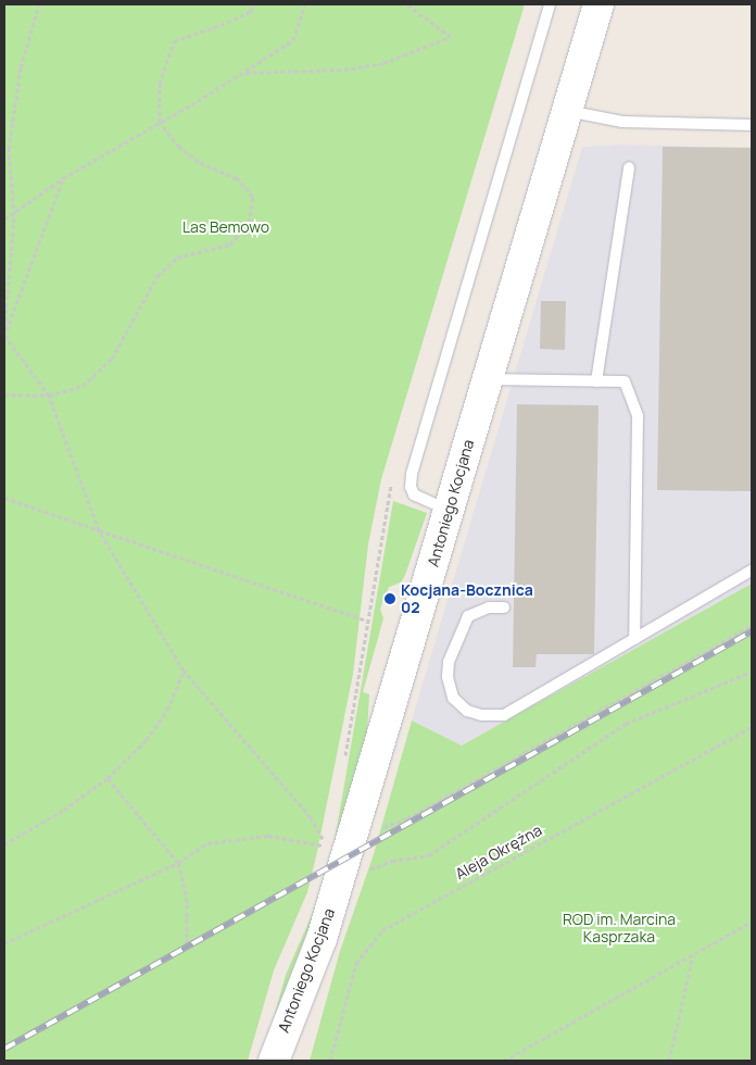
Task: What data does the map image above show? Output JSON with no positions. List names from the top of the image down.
{
  "streets": {
    "street": ["Antoniego Kocjana"],
    "path": ["Aleja Okrężna"]
  },
  "parks": ["Las Bemowo", "ROD im. Marcina Kasprzaka"],
  "places": ["Kocjana-Bocznica 02"]
}
